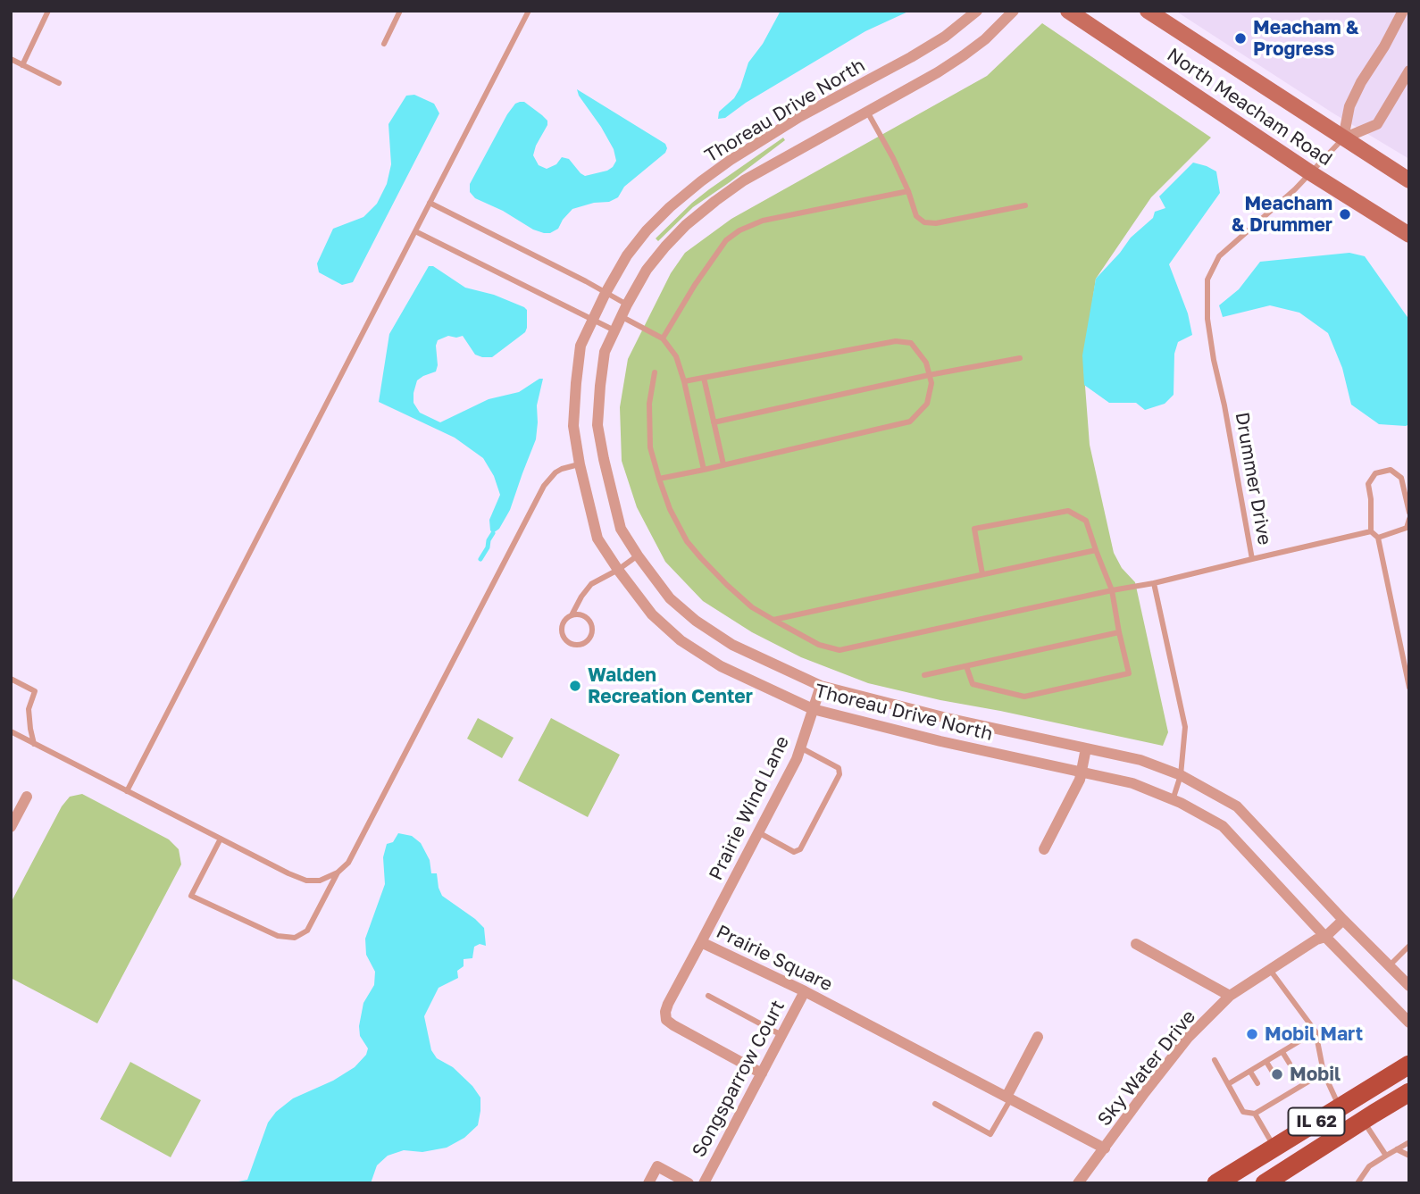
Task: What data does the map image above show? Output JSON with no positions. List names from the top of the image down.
{
  "streets": {
    "main road": ["North Meacham Road", "IL 62"],
    "street": [
      "Thoreau Drive North",
      "Prairie Wind Lane",
      "Prairie Square",
      "Sky Water Drive",
      "Songsparrow Court"
    ],
    "lane": ["Drummer Drive"]
  },
  "crossings": [
    ["North Meacham Road", "Drummer Drive"],
    ["Thoreau Drive North", "Prairie Wind Lane"],
    ["Thoreau Drive North", "Sky Water Drive"],
    ["Prairie Wind Lane", "Prairie Square"],
    ["Prairie Square", "Songsparrow Court"]
  ],
  "places": [
    "Meacham & Progress",
    "Meacham & Drummer",
    "Walden Recreation Center",
    "Mobil Mart",
    "Mobil"
  ]
}
